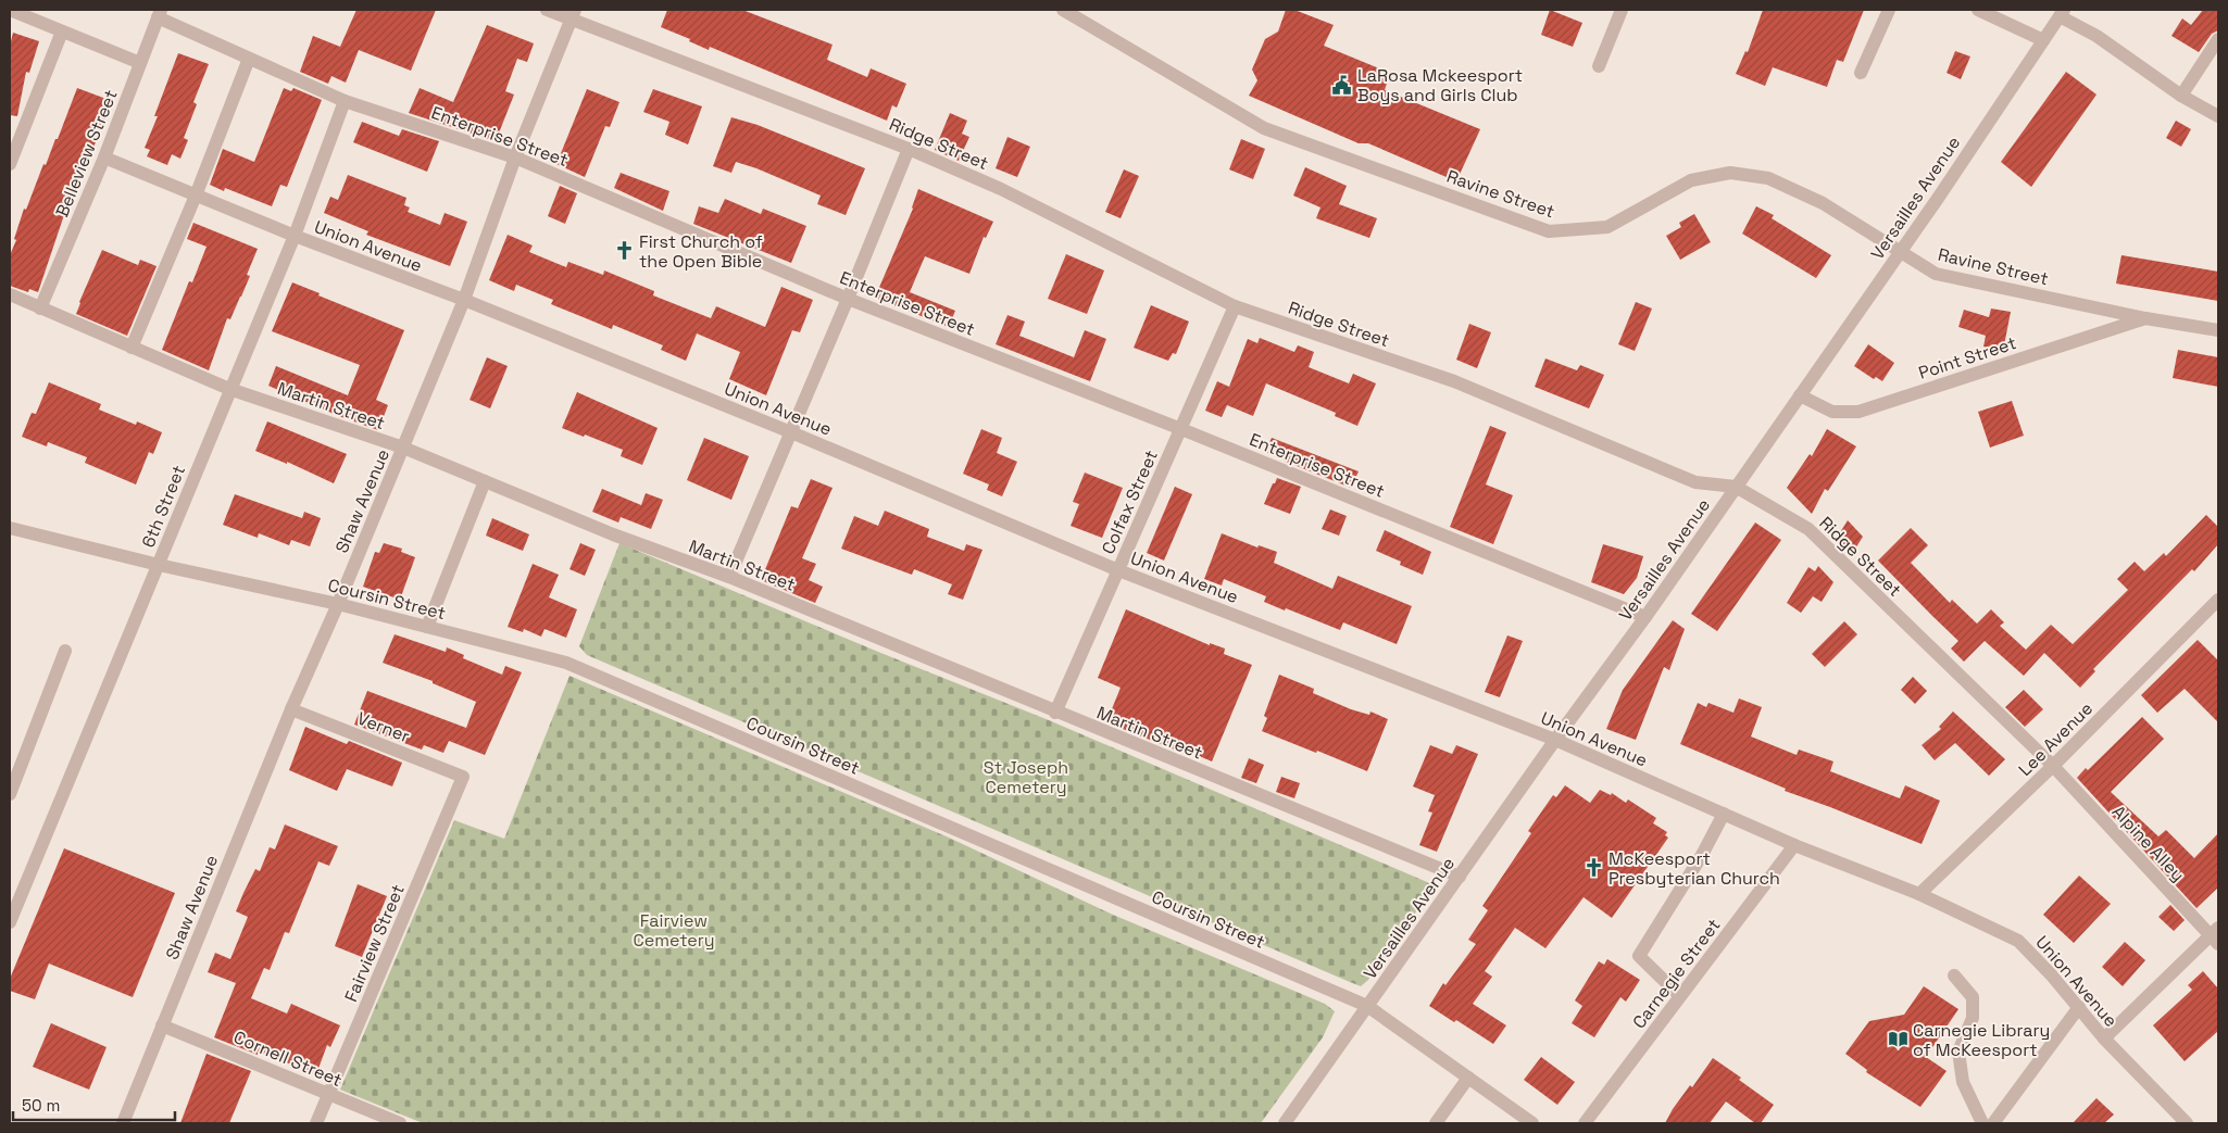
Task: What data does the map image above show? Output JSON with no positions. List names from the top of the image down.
{
  "streets": {
    "street": [
      "Enterprise Street",
      "Ridge Street",
      "Belleview Street",
      "Ravine Street",
      "Versailles Avenue",
      "Union Avenue",
      "Point Street",
      "Martin Street",
      "Shaw Avenue",
      "Colfax Street",
      "6th Street",
      "Coursin Street",
      "Verner",
      "Lee Avenue",
      "Alpine Alley",
      "Fairview Street",
      "Carnegie Street",
      "Cornell Street"
    ]
  },
  "crossings": [
    ["Enterprise Street", "Belleview Street"],
    ["Enterprise Street", "Versailles Avenue"],
    ["Enterprise Street", "Shaw Avenue"],
    ["Enterprise Street", "Colfax Street"],
    ["Enterprise Street", "6th Street"],
    ["Ridge Street", "Versailles Avenue"],
    ["Ridge Street", "Shaw Avenue"],
    ["Ridge Street", "Colfax Street"],
    ["Ridge Street", "Lee Avenue"],
    ["Ridge Street", "Alpine Alley"],
    ["Belleview Street", "Union Avenue"],
    ["Belleview Street", "Martin Street"],
    ["Ravine Street", "Point Street"],
    ["Versailles Avenue", "Union Avenue"],
    ["Versailles Avenue", "Point Street"],
    ["Versailles Avenue", "Martin Street"],
    ["Versailles Avenue", "Coursin Street"],
    ["Union Avenue", "Shaw Avenue"],
    ["Union Avenue", "Colfax Street"],
    ["Union Avenue", "6th Street"],
    ["Union Avenue", "Lee Avenue"],
    ["Union Avenue", "Carnegie Street"],
    ["Martin Street", "Shaw Avenue"],
    ["Martin Street", "Colfax Street"],
    ["Martin Street", "6th Street"],
    ["Shaw Avenue", "Coursin Street"],
    ["Shaw Avenue", "Verner"],
    ["Shaw Avenue", "Cornell Street"],
    ["6th Street", "Coursin Street"],
    ["Verner", "Fairview Street"],
    ["Lee Avenue", "Alpine Alley"],
    ["Fairview Street", "Cornell Street"]
  ],
  "parks": ["St Joseph Cemetery", "Fairview Cemetery"],
  "places": {
    "public building": ["LaRosa Mckeesport Boys and Girls Club"],
    "church": ["First Church of the Open Bible", "McKeesport Presbyterian Church"],
    "library": ["Carnegie Library of McKeesport"]
  },
  "scale_bar": "50 m"
}
